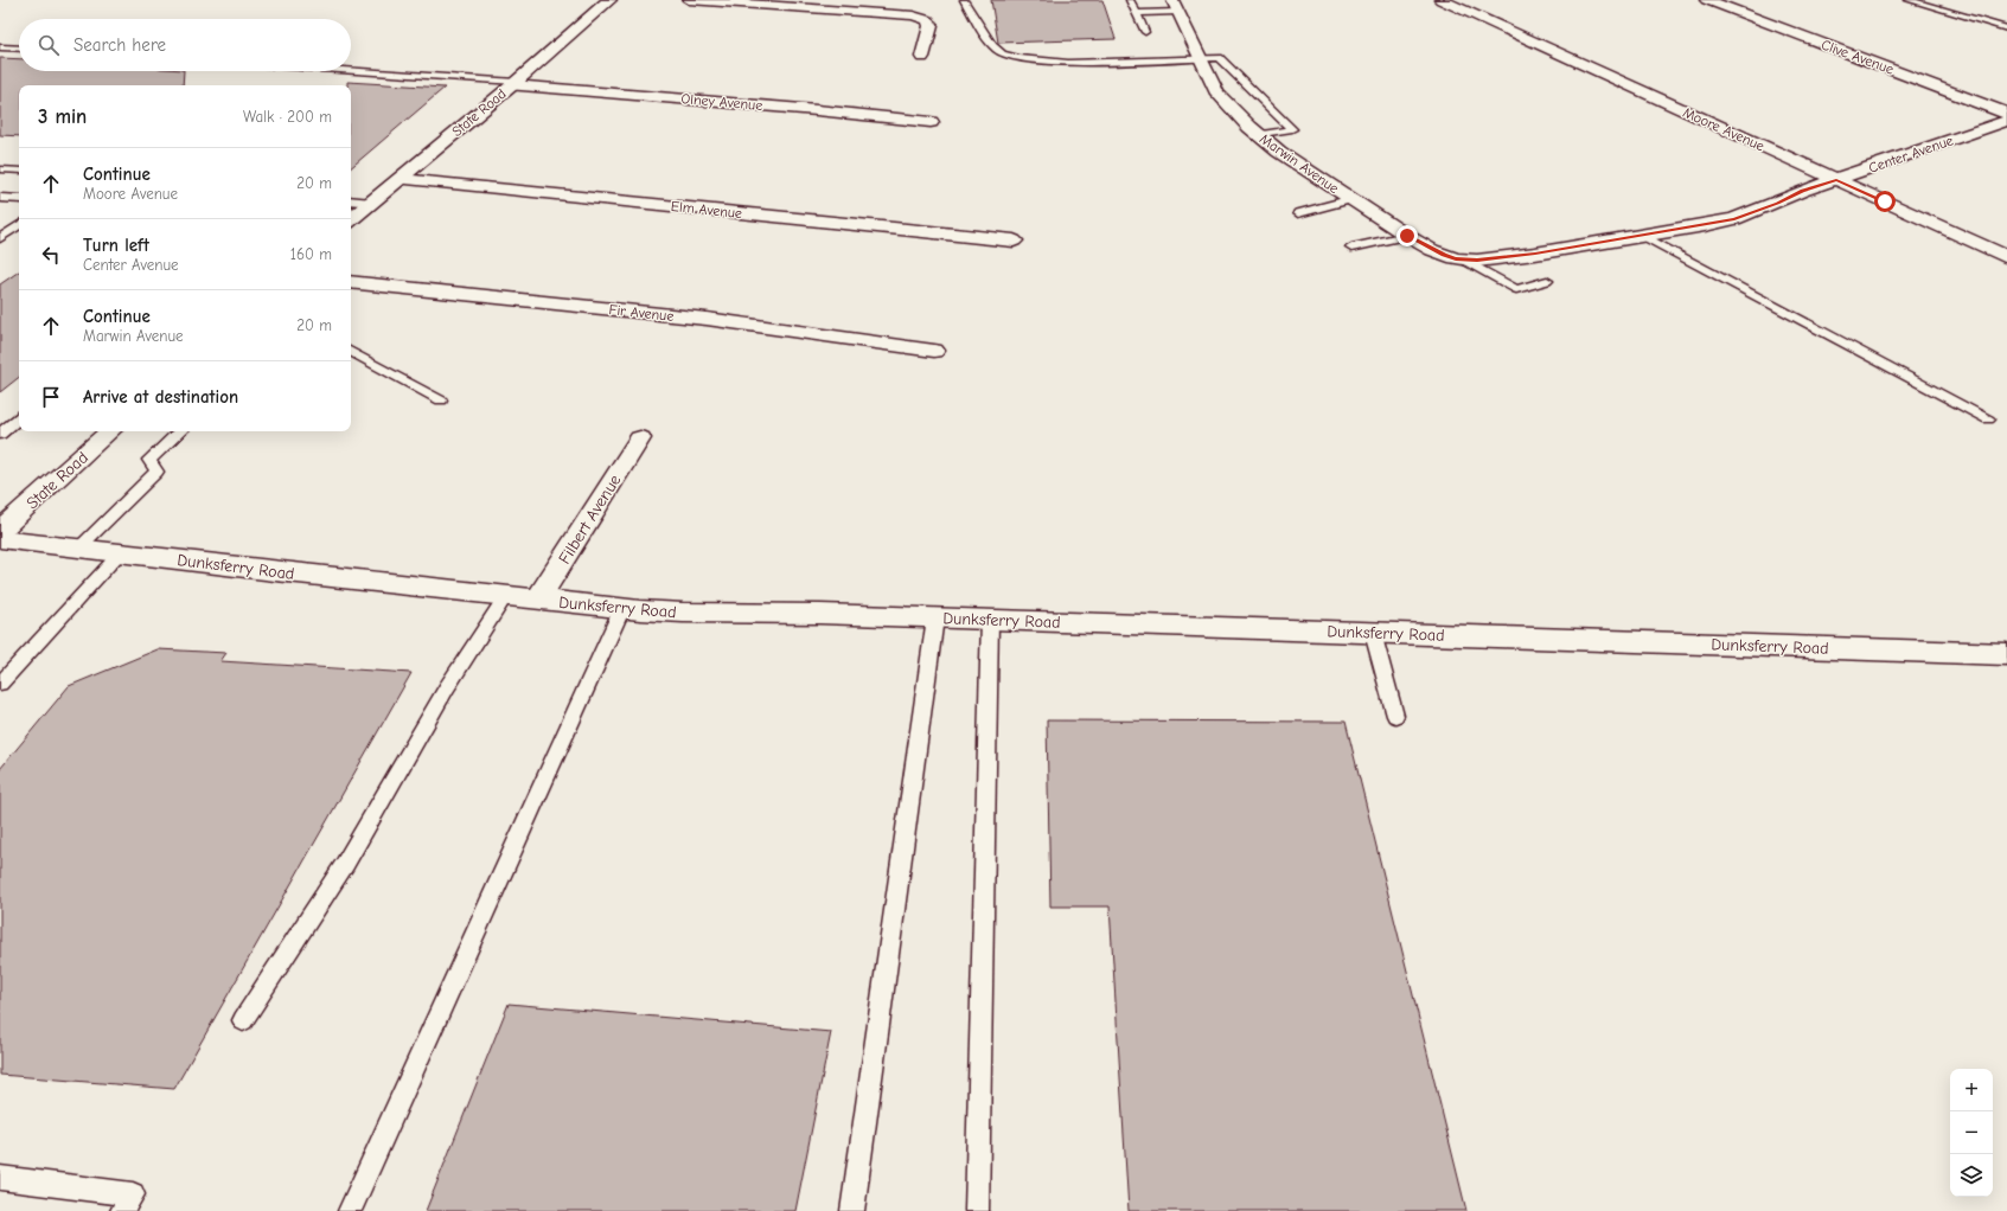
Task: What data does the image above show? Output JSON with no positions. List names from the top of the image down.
{
  "streets": {
    "street": [
      "Clive Avenue",
      "Olney Avenue",
      "State Road",
      "Moore Avenue",
      "Center Avenue",
      "Marwin Avenue",
      "Elm Avenue",
      "Fir Avenue",
      "Filbert Avenue",
      "Dunksferry Road"
    ]
  },
  "crossings": [
    ["Olney Avenue", "State Road"],
    ["State Road", "Elm Avenue"],
    ["Moore Avenue", "Center Avenue"],
    ["Center Avenue", "Marwin Avenue"],
    ["Filbert Avenue", "Dunksferry Road"]
  ],
  "page": {
    "search": "Search here",
    "heading": ["3 min", "Walk · 200 m"],
    "list": [
      ["Continue", "Moore Avenue", "20 m"],
      ["Turn left", "Center Avenue", "160 m"],
      ["Continue", "Marwin Avenue", "20 m"],
      "Arrive at destination"
    ],
    "map_buttons": ["+", "−"]
  }
}
